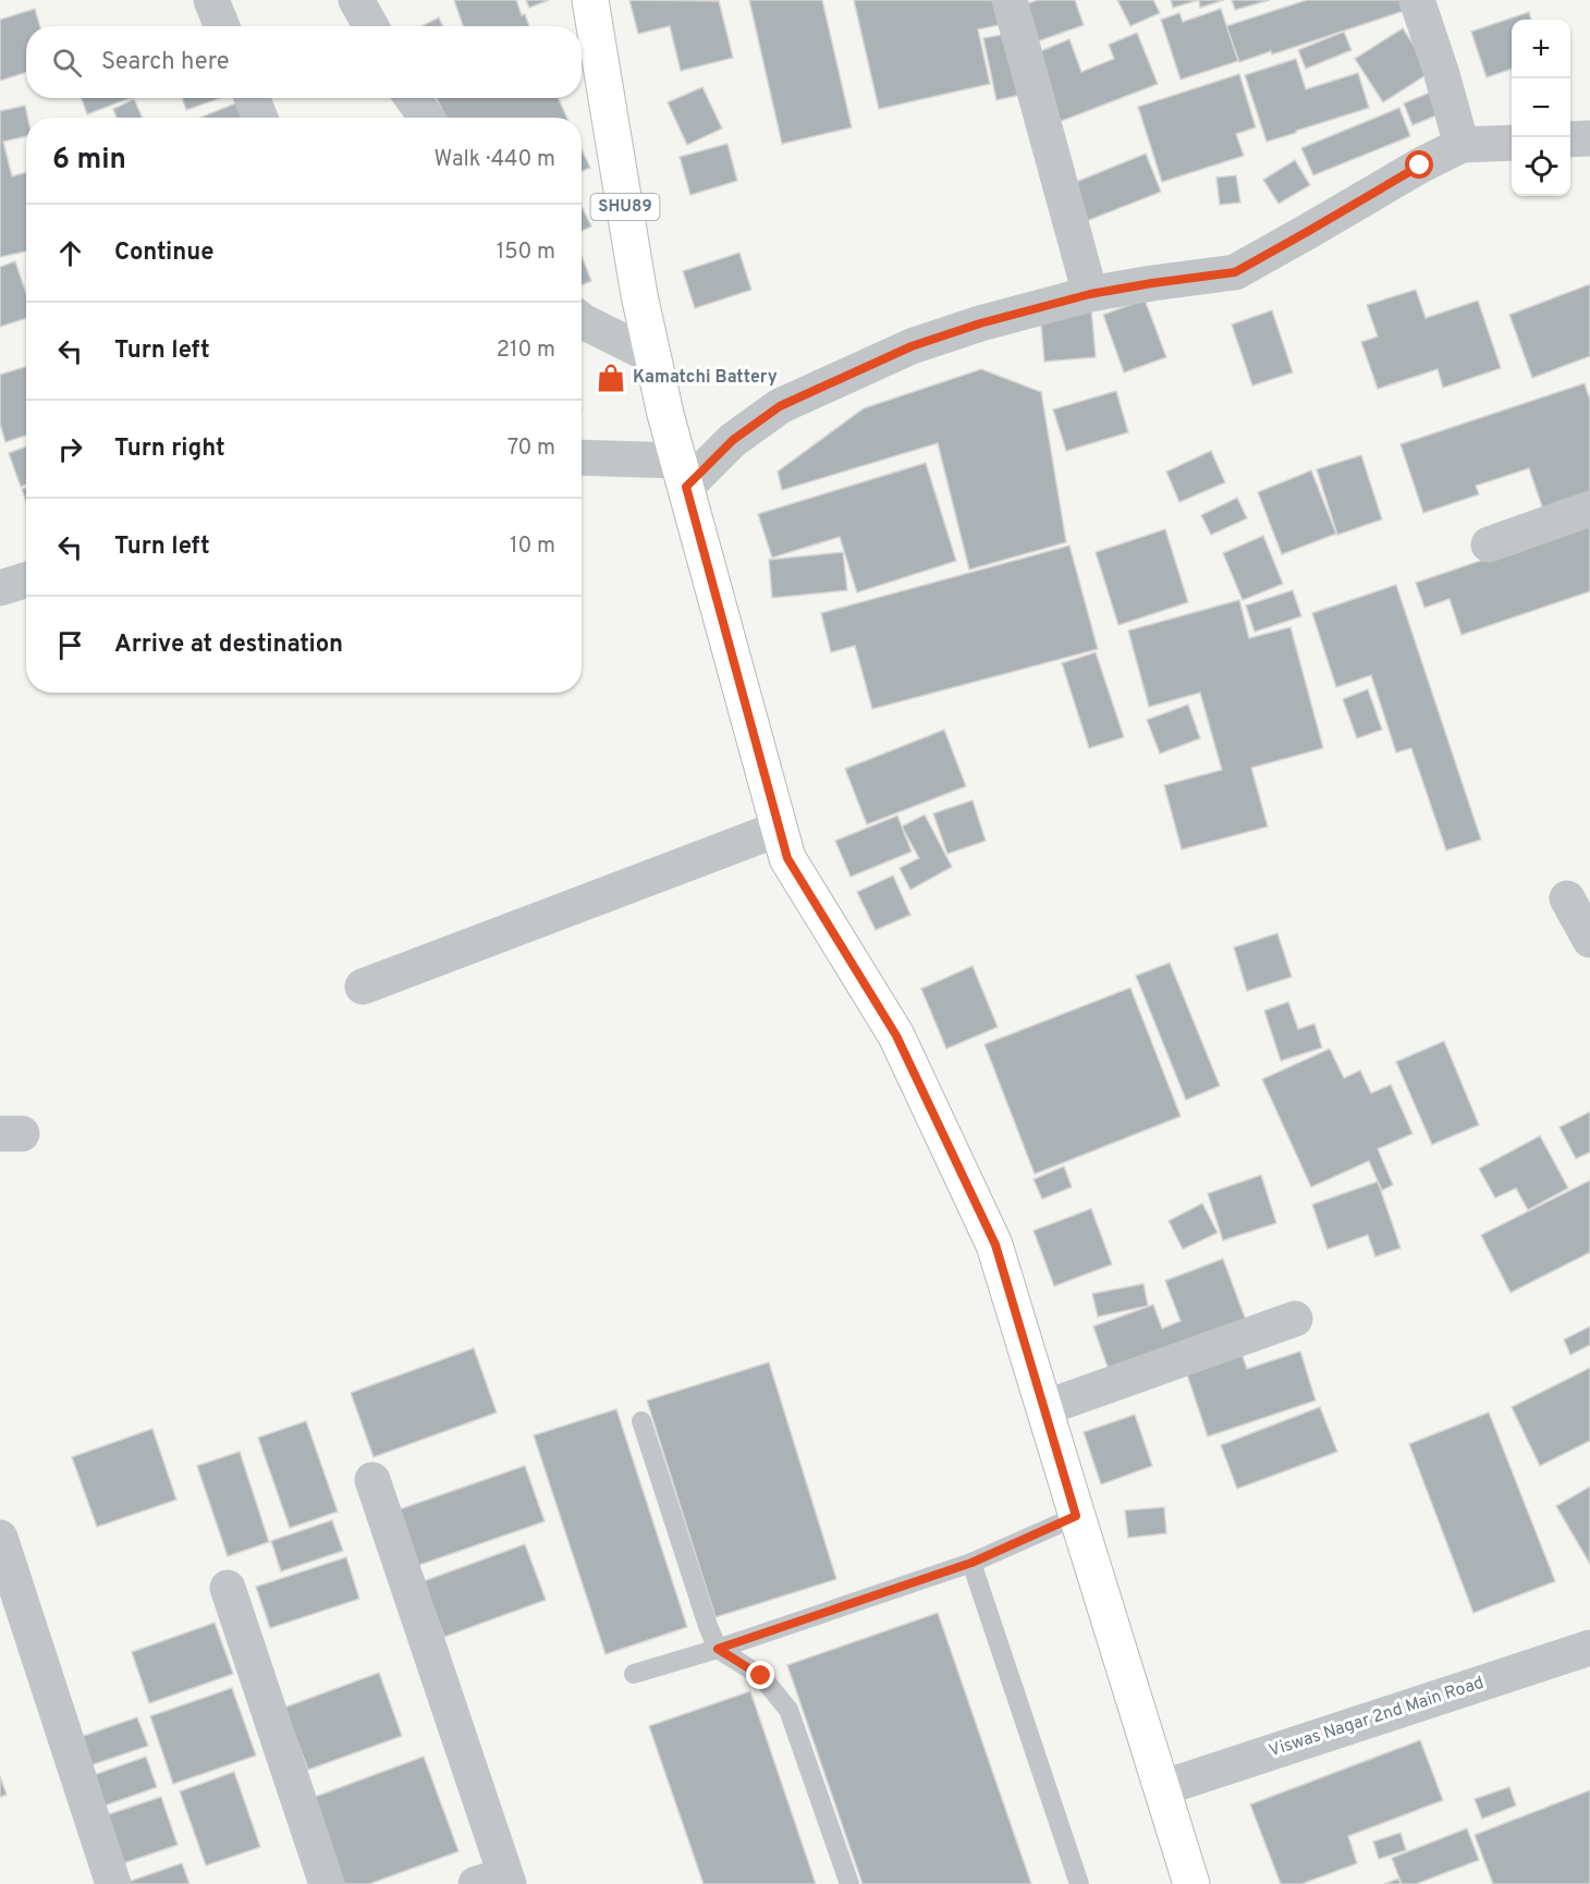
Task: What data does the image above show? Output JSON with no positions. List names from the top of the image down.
{
  "streets": {
    "main road": ["SHU89"],
    "street": ["Viswas Nagar 2nd Main Road"]
  },
  "crossings": [
    ["SHU89", "Viswas Nagar 2nd Main Road"]
  ],
  "places": {
    "shop": ["Kamatchi Battery"]
  },
  "page": {
    "map_buttons": ["+", "−"],
    "search": "Search here",
    "heading": ["6 min", "Walk · 440 m"],
    "list": [
      ["Continue", "150 m"],
      ["Turn left", "210 m"],
      ["Turn right", "70 m"],
      ["Turn left", "10 m"],
      "Arrive at destination"
    ]
  }
}
